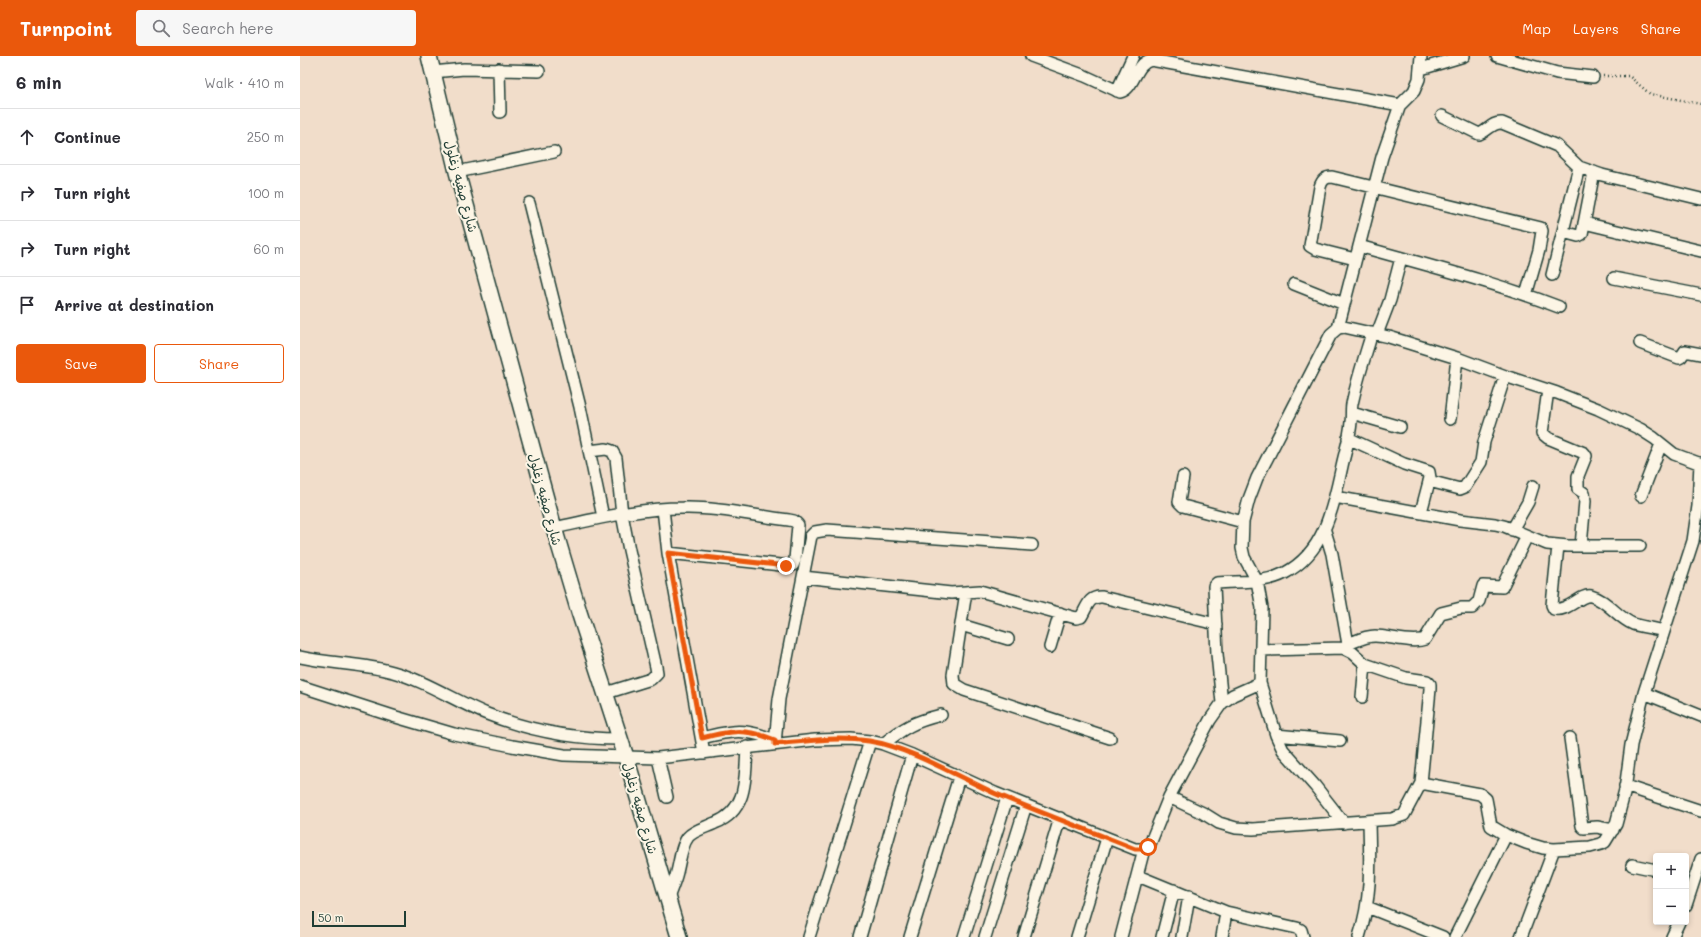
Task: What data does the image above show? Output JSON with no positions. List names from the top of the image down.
{
  "streets": {
    "street": ["شارع صفيه زغلول"]
  },
  "scale_bar": "50 m",
  "page": {
    "header": "Turnpoint",
    "search": "Search here",
    "nav": ["Map", "Layers", "Share"],
    "heading": ["6 min", "Walk · 410 m"],
    "list": [
      ["Continue", "250 m"],
      ["Turn right", "100 m"],
      ["Turn right", "60 m"],
      "Arrive at destination"
    ],
    "buttons": ["Save", "Share"],
    "map_buttons": ["+", "−"],
    "scale": "50 m"
  }
}
